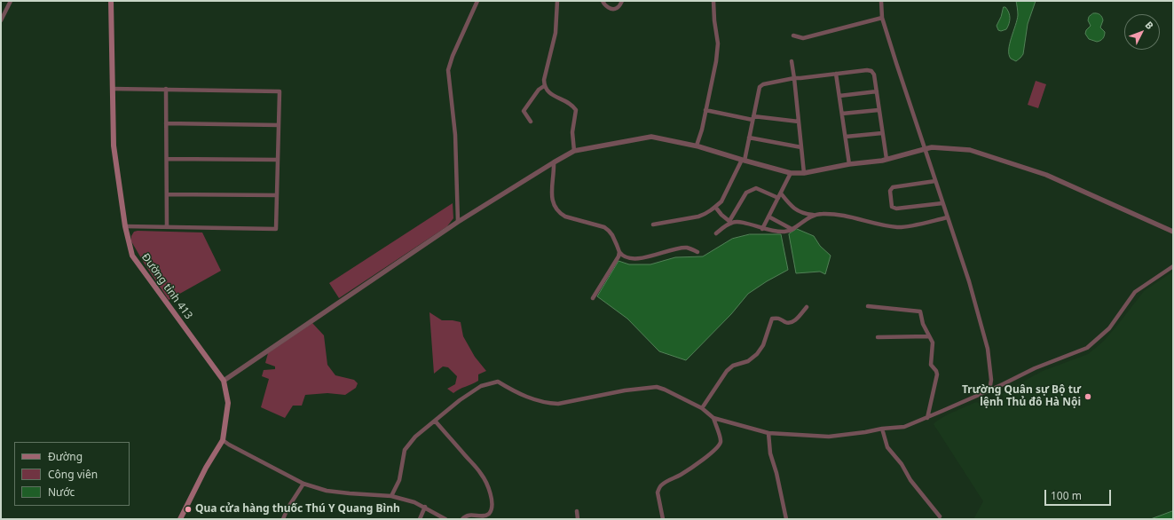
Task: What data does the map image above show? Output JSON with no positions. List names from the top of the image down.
{
  "streets": {
    "main road": ["Đường tỉnh 413"]
  },
  "places": ["Trường Quân sự Bộ tư lệnh Thủ đô Hà Nội", "Qua cửa hàng thuốc Thú Y Quang Bình"],
  "legend": ["Đường", "Công viên", "Nước"],
  "scale_bar": "100 m",
  "north": "top right"
}
